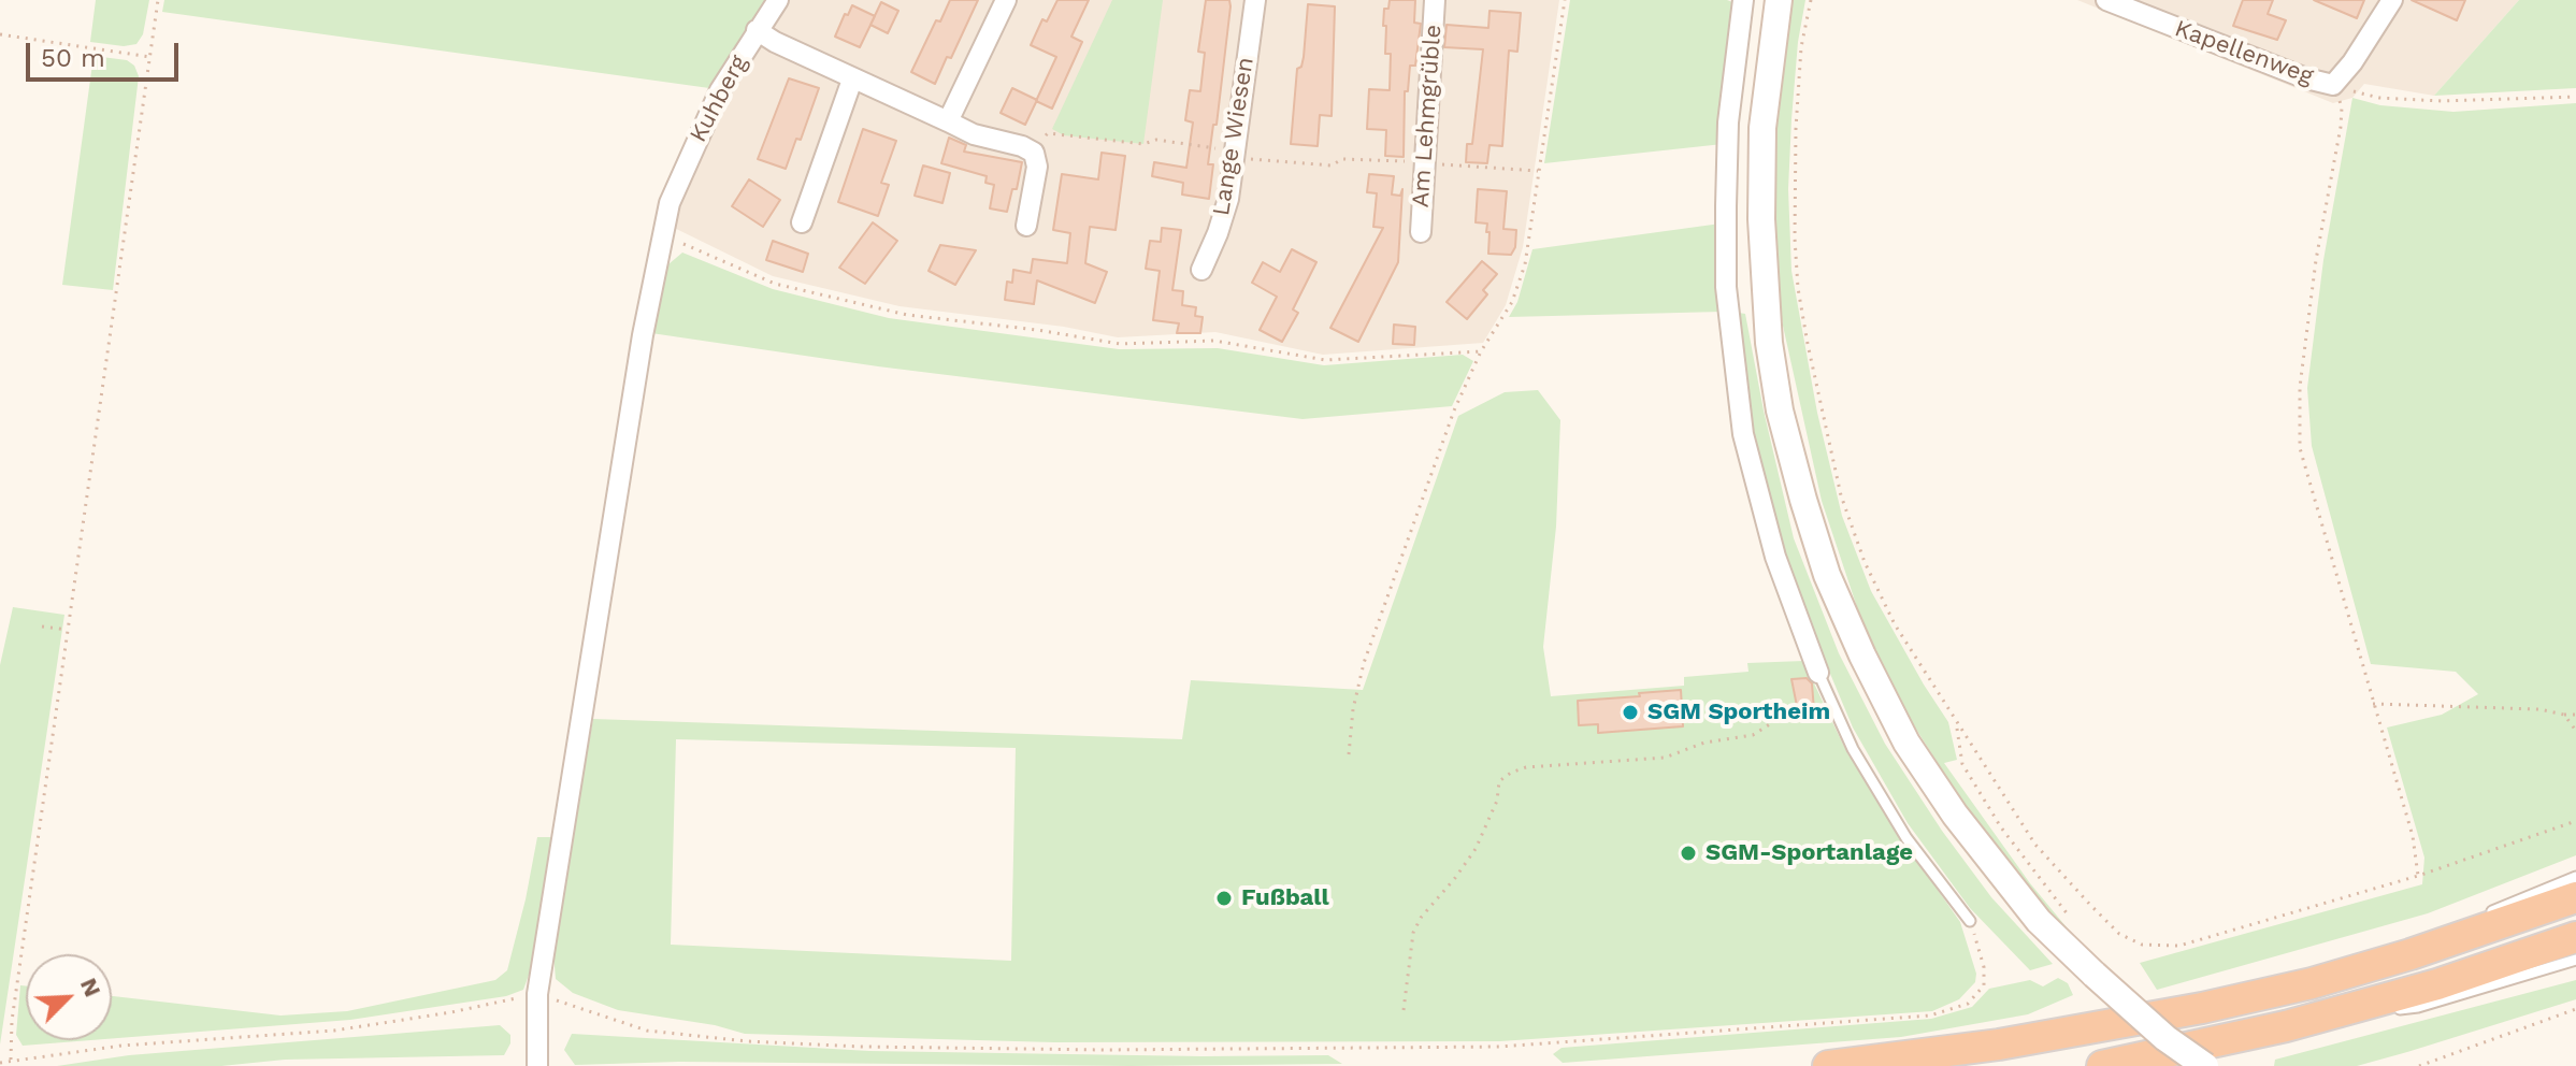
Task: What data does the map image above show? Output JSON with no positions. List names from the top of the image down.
{
  "streets": {
    "street": [
      "Kapellenweg",
      "Kuhberg",
      "Am Lehmgrüble",
      "Lange Wiesen"
    ]
  },
  "places": ["SGM Sportheim", "SGM-Sportanlage", "Fußball"],
  "scale_bar": "50 m",
  "north": "top right"
}
